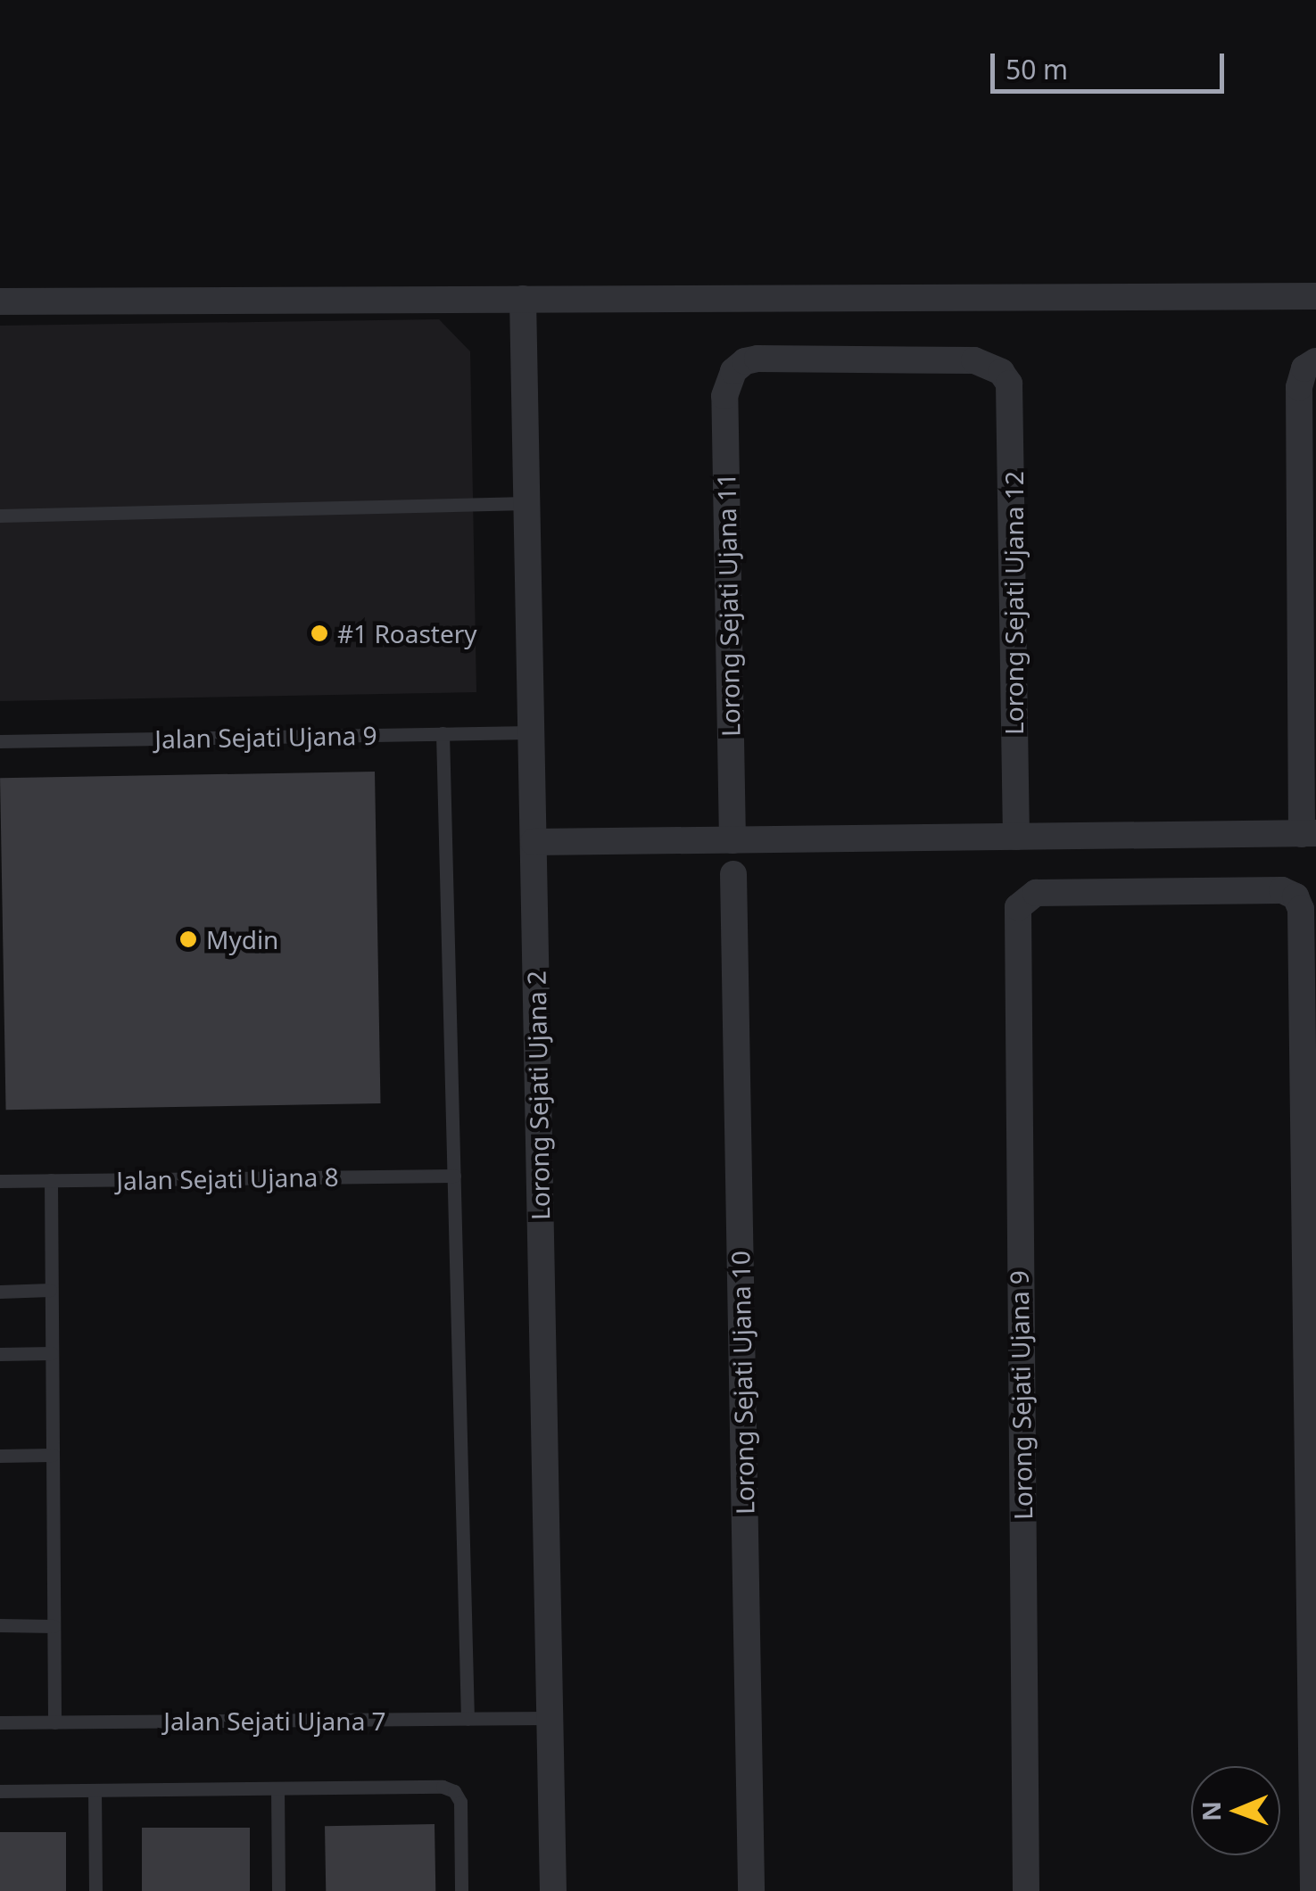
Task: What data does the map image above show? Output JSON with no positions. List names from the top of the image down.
{
  "streets": {
    "street": [
      "Lorong Sejati Ujana 12",
      "Lorong Sejati Ujana 11",
      "Lorong Sejati Ujana 2",
      "Lorong Sejati Ujana 10",
      "Lorong Sejati Ujana 9"
    ],
    "lane": ["Jalan Sejati Ujana 9", "Jalan Sejati Ujana 8", "Jalan Sejati Ujana 7"]
  },
  "crossings": [
    ["Lorong Sejati Ujana 12", "Lorong Sejati Ujana 11"],
    ["Jalan Sejati Ujana 9", "Lorong Sejati Ujana 2"],
    ["Lorong Sejati Ujana 2", "Jalan Sejati Ujana 7"]
  ],
  "places": ["#1 Roastery", "Mydin"],
  "scale_bar": "50 m",
  "north": "left"
}
